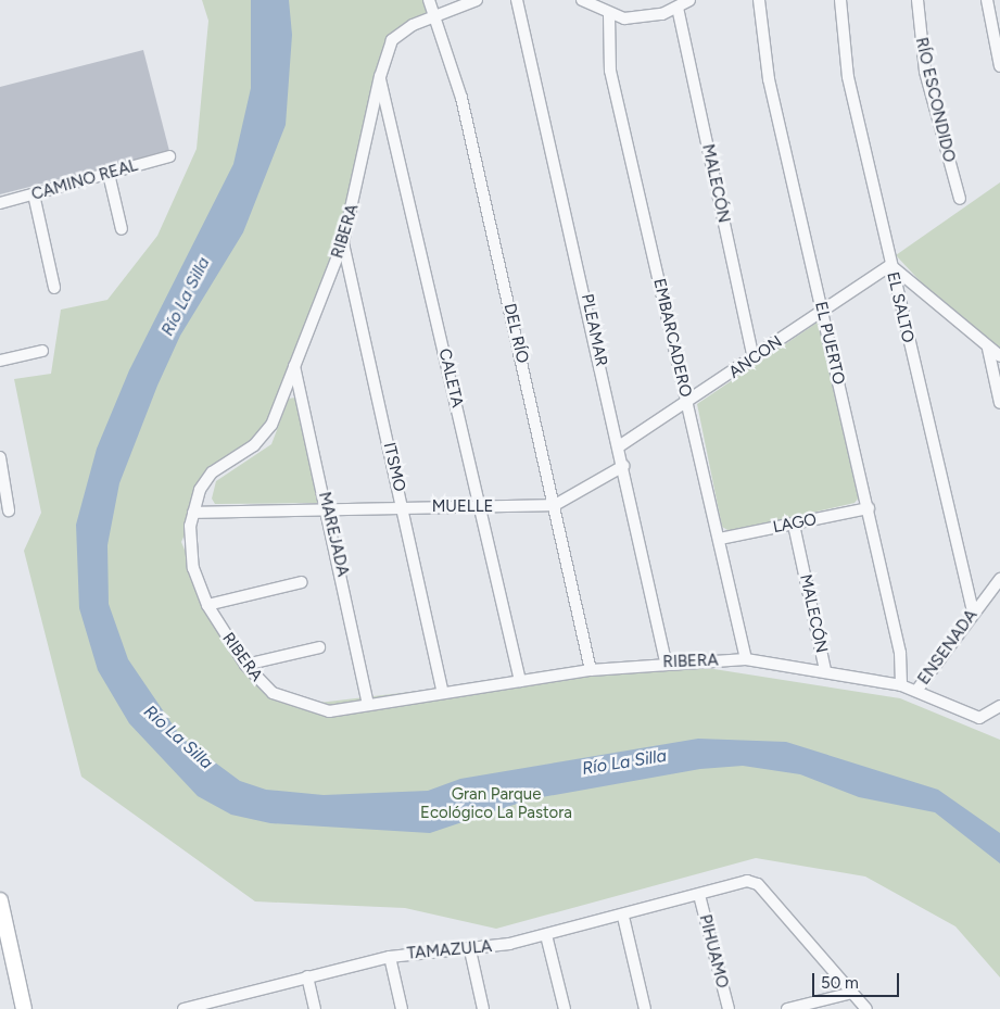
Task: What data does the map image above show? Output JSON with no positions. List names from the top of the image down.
{
  "streets": {
    "street": [
      "RÍO ESCONDIDO",
      "CAMINO REAL",
      "MALECÓN",
      "RIBERA",
      "EL SALTO",
      "PLEAMAR",
      "DEL RÍO",
      "EMBARCADERO",
      "EL PUERTO",
      "ANCON",
      "CALETA",
      "ITSMO",
      "MUELLE",
      "LAGO",
      "MAREJADA",
      "ENSENADA",
      "TAMAZULA",
      "PIHUAMO"
    ]
  },
  "crossings": [
    ["MALECÓN", "RIBERA"],
    ["MALECÓN", "ANCON"],
    ["MALECÓN", "LAGO"],
    ["RIBERA", "PLEAMAR"],
    ["RIBERA", "DEL RÍO"],
    ["RIBERA", "EMBARCADERO"],
    ["RIBERA", "EL PUERTO"],
    ["RIBERA", "CALETA"],
    ["RIBERA", "ITSMO"],
    ["RIBERA", "MUELLE"],
    ["RIBERA", "MAREJADA"],
    ["RIBERA", "ENSENADA"],
    ["EL SALTO", "ANCON"],
    ["EL SALTO", "ENSENADA"],
    ["PLEAMAR", "ANCON"],
    ["PLEAMAR", "MUELLE"],
    ["DEL RÍO", "MUELLE"],
    ["EMBARCADERO", "ANCON"],
    ["EMBARCADERO", "LAGO"],
    ["EL PUERTO", "ANCON"],
    ["EL PUERTO", "LAGO"],
    ["CALETA", "MUELLE"],
    ["ITSMO", "MUELLE"],
    ["MUELLE", "MAREJADA"],
    ["TAMAZULA", "PIHUAMO"]
  ],
  "water": ["Río La Silla"],
  "parks": ["Gran Parque Ecológico La Pastora"],
  "scale_bar": "50 m"
}
